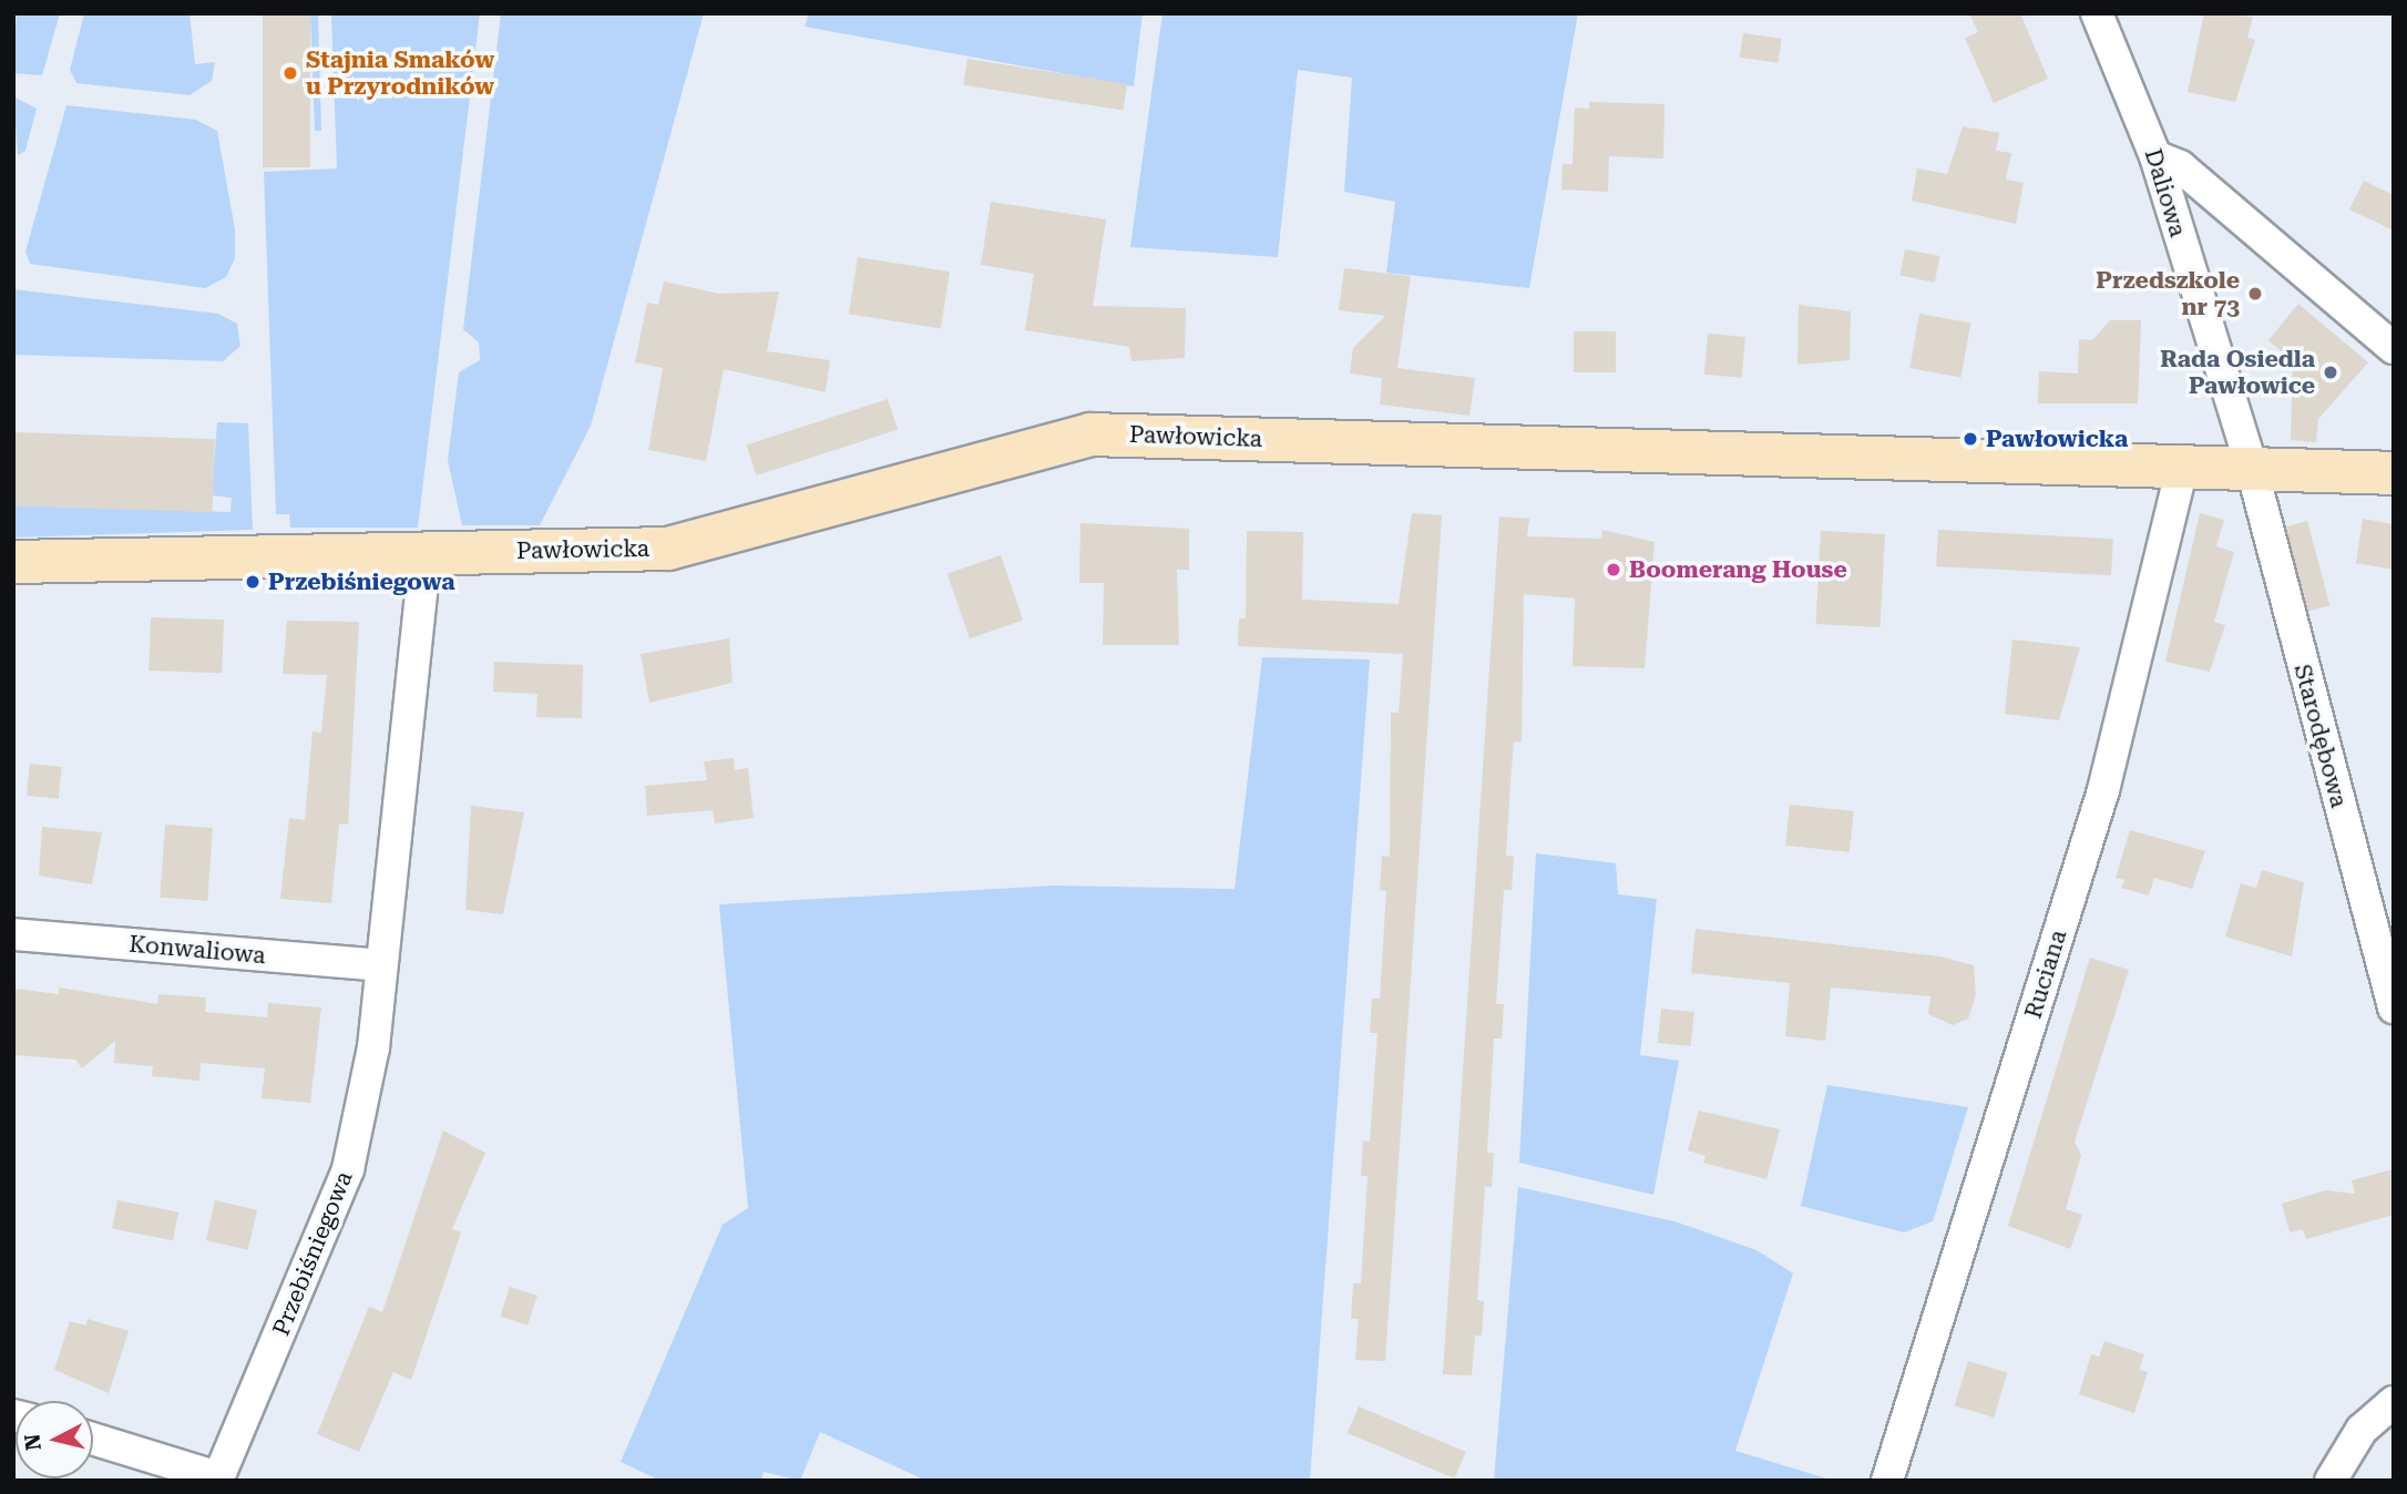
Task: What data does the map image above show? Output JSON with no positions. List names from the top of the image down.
{
  "streets": {
    "street": [
      "Daliowa",
      "Pawłowicka",
      "Starodębowa",
      "Konwaliowa",
      "Ruciana",
      "Przebiśniegowa"
    ]
  },
  "crossings": [
    ["Daliowa", "Pawłowicka"],
    ["Daliowa", "Starodębowa"],
    ["Pawłowicka", "Starodębowa"],
    ["Pawłowicka", "Ruciana"],
    ["Pawłowicka", "Przebiśniegowa"],
    ["Konwaliowa", "Przebiśniegowa"]
  ],
  "places": [
    "Stajnia Smaków u Przyrodników",
    "Przedszkole nr 73",
    "Rada Osiedla Pawłowice",
    "Pawłowicka",
    "Boomerang House",
    "Przebiśniegowa"
  ],
  "north": "left"
}
